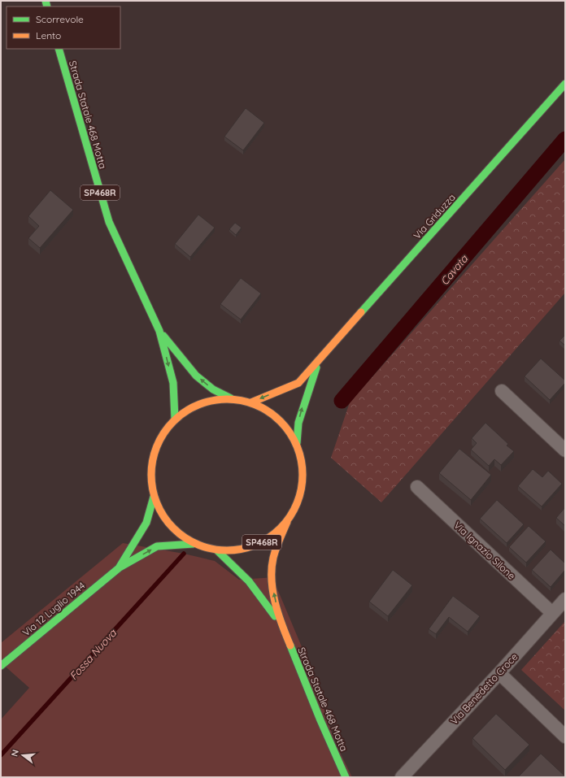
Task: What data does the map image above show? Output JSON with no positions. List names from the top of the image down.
{
  "streets": {
    "main road": [
      "Strada Statale 468 Motta",
      "SP468R",
      "Via Griduzza",
      "Via 12 Luglio 1944"
    ],
    "street": ["Via Ignazio Silone", "Via Benedetto Croce"]
  },
  "crossings": [
    ["Strada Statale 468 Motta", "SP468R"],
    ["SP468R", "Via Griduzza"],
    ["Via Ignazio Silone", "Via Benedetto Croce"]
  ],
  "water": ["Cavata", "Fossa Nuova"],
  "legend": ["Scorrevole", "Lento"],
  "north": "left"
}
